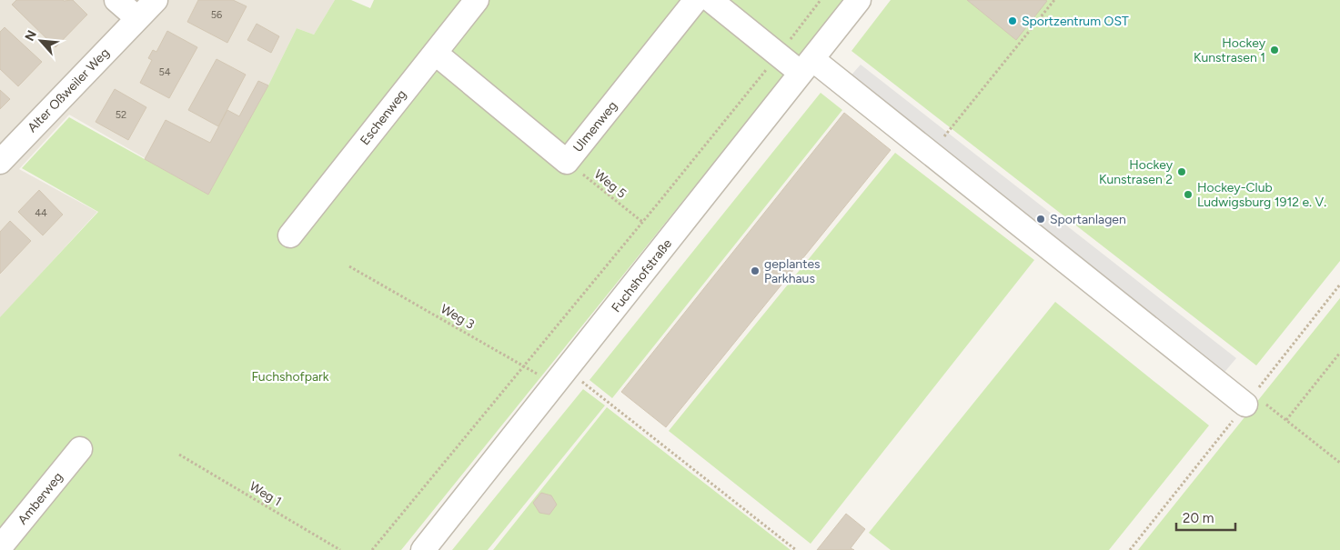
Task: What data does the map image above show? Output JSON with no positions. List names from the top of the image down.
{
  "streets": {
    "street": [
      "Alter Oßweiler Weg",
      "Eschenweg",
      "Ulmenweg",
      "Fuchshofstraße",
      "Amberweg"
    ],
    "path": ["Weg 5", "Weg 3", "Weg 1"]
  },
  "crossings": [
    ["Eschenweg", "Ulmenweg"],
    ["Ulmenweg", "Weg 5"],
    ["Fuchshofstraße", "Weg 3"]
  ],
  "parks": ["Fuchshofpark"],
  "places": [
    "Sportzentrum OST",
    "Hockey Kunstrasen 1",
    "Hockey Kunstrasen 2",
    "Hockey-Club Ludwigsburg 1912 e. V.",
    "Sportanlagen",
    "geplantes Parkhaus"
  ],
  "house_numbers": [
    "56",
    "54",
    "52",
    "44"
  ],
  "scale_bar": "20 m",
  "north": "top left"
}
